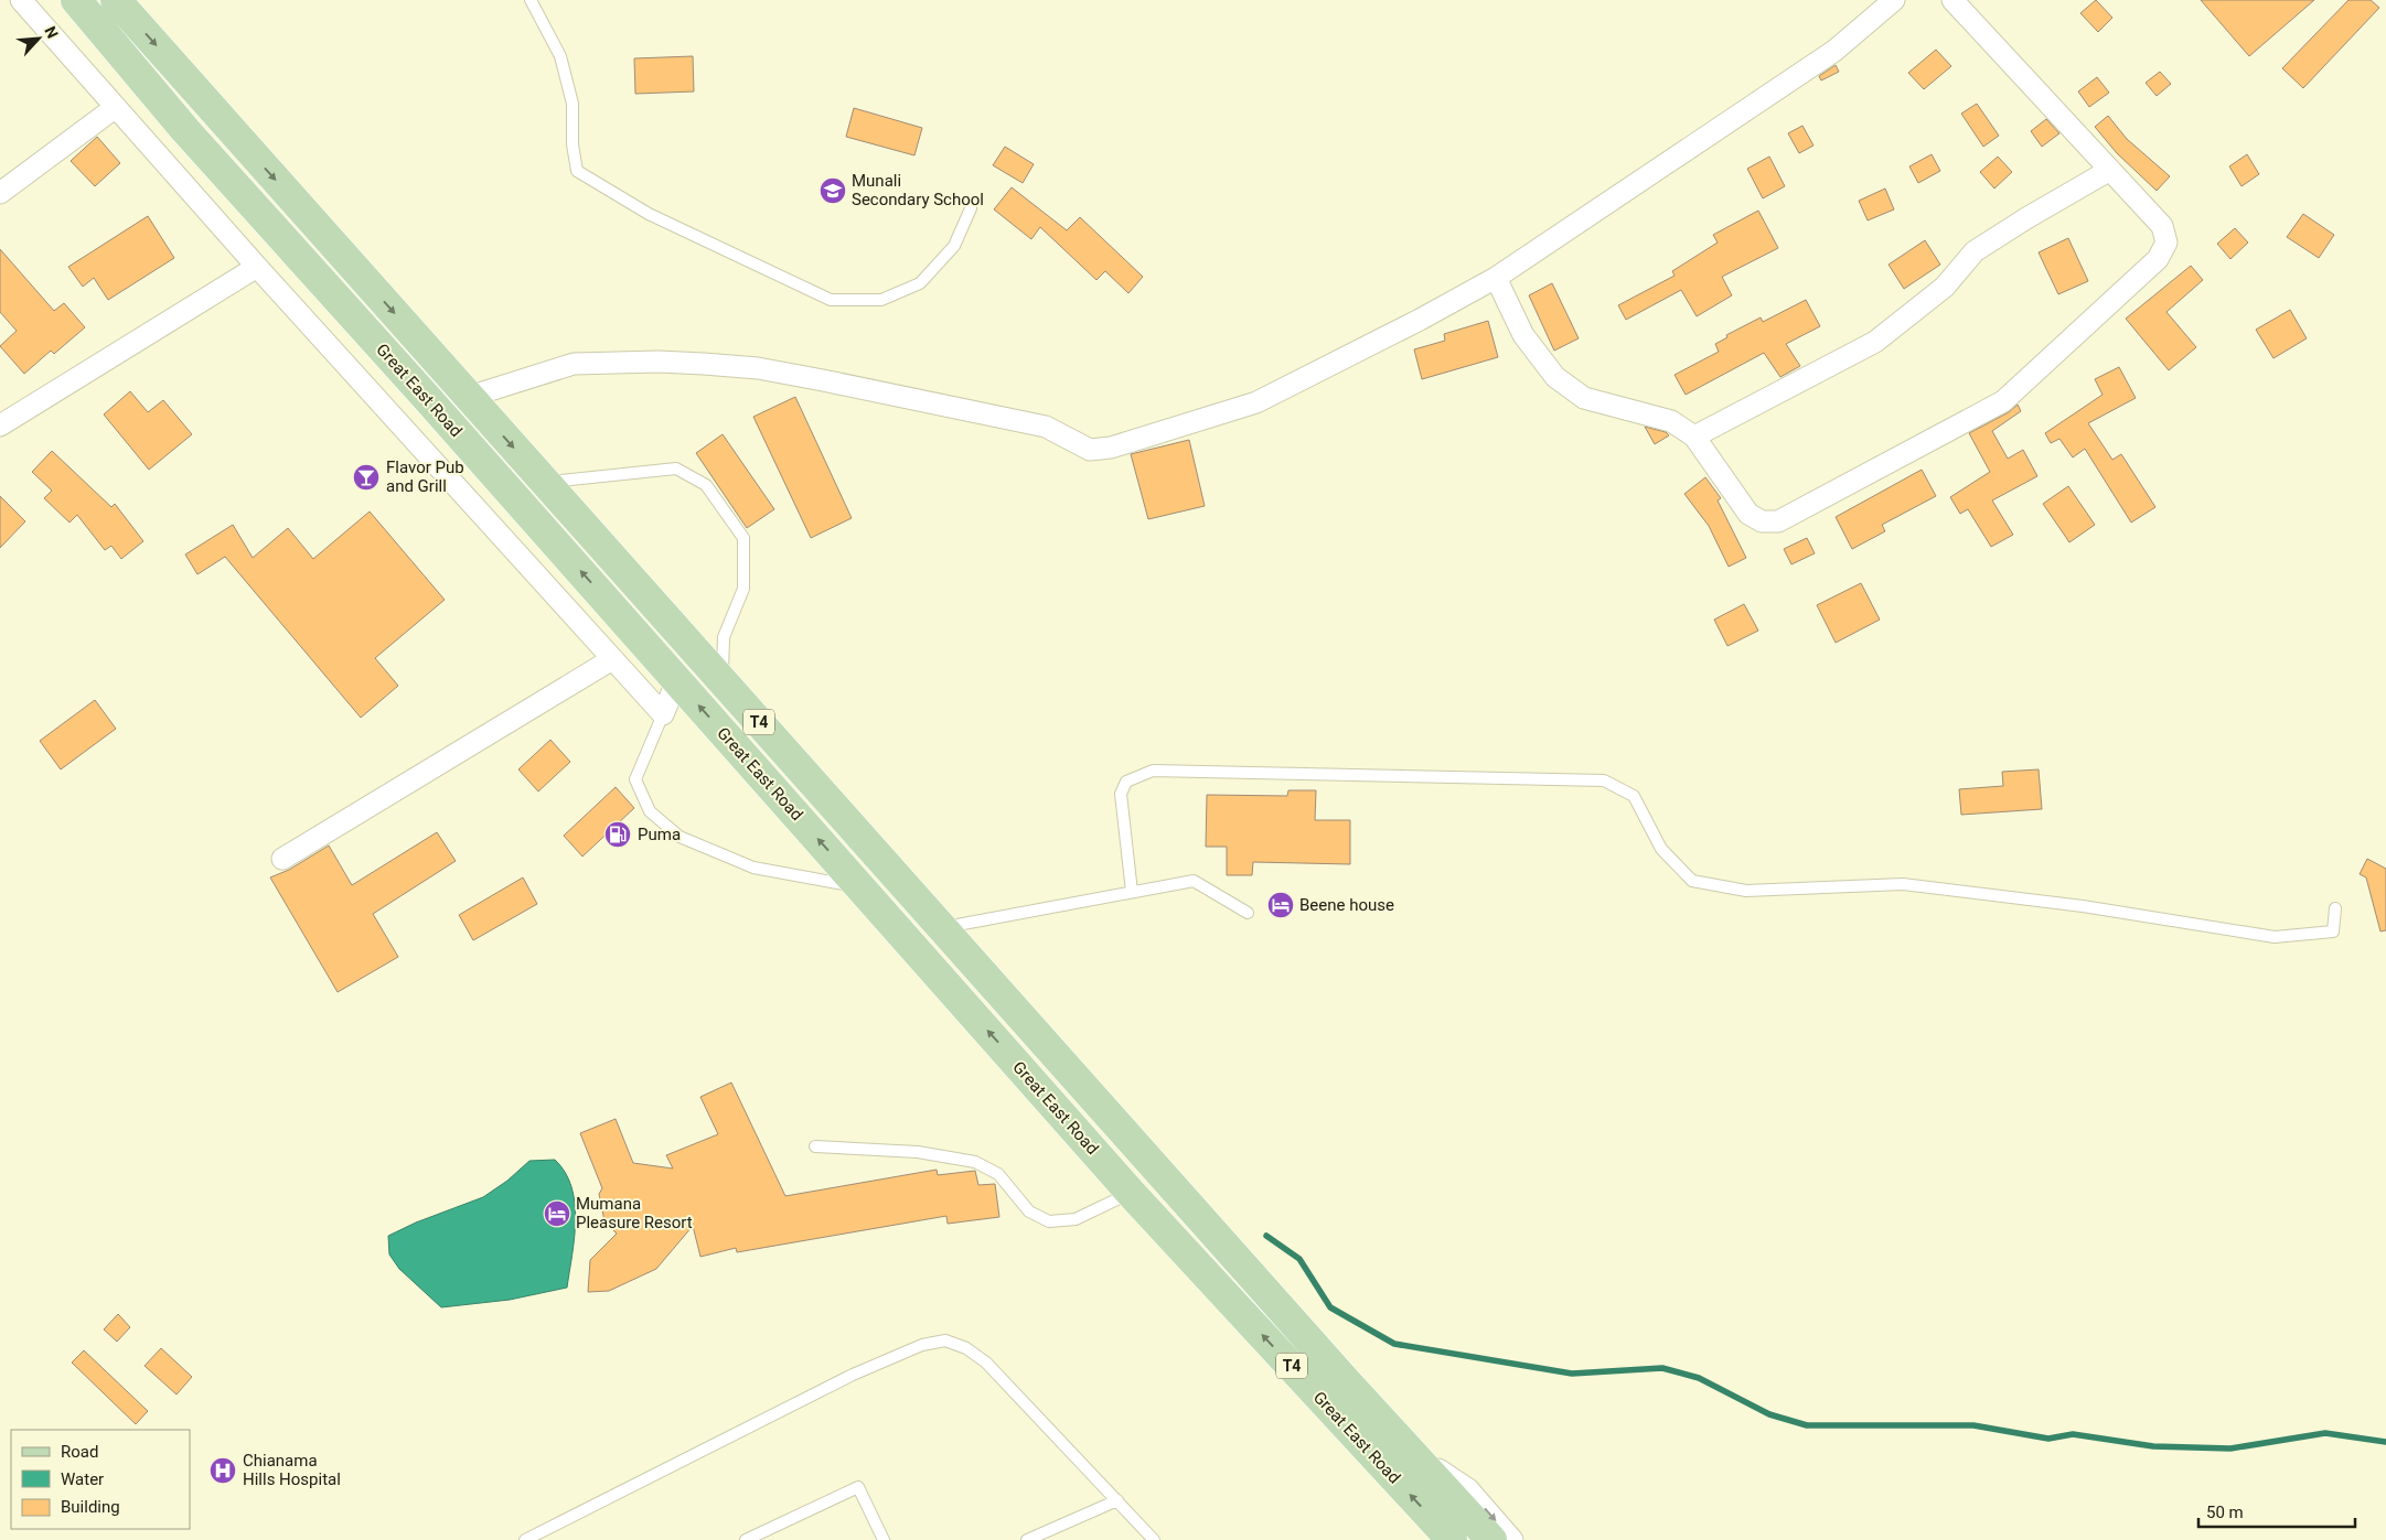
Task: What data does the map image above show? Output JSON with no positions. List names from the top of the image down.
{
  "streets": {
    "main road": ["Great East Road", "T4"]
  },
  "places": {
    "school or university": ["Munali Secondary School"],
    "bar": ["Flavor Pub and Grill"],
    "fuel station": ["Puma"],
    "hotel": ["Beene house", "Mumana Pleasure Resort"],
    "hospital": ["Chianama Hills Hospital"]
  },
  "legend": ["Road", "Water", "Building"],
  "scale_bar": "50 m",
  "north": "top right"
}
